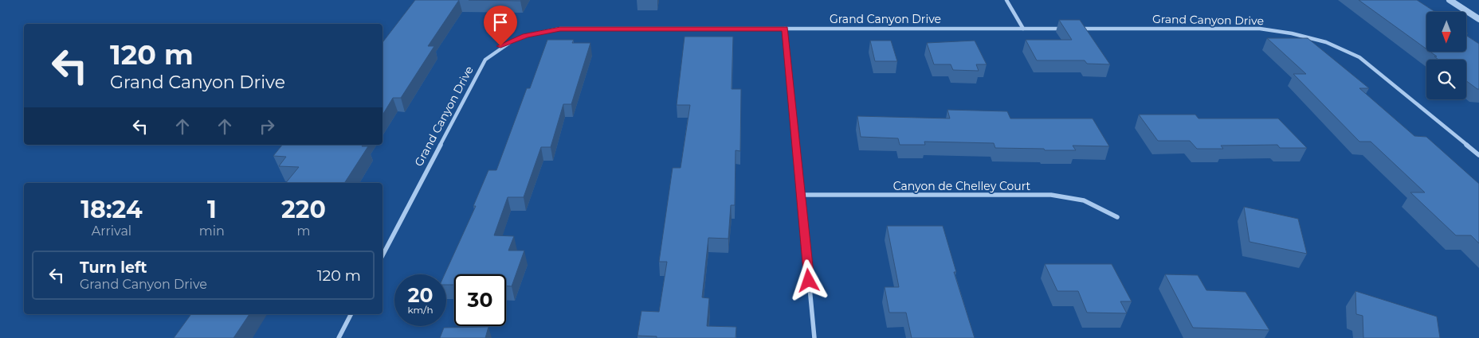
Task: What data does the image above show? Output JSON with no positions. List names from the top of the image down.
{
  "streets": {
    "street": ["Grand Canyon Drive", "Canyon de Chelley Court"]
  },
  "north": "bottom",
  "page": {
    "turn": ["120 m", "Grand Canyon Drive"],
    "eta": [
      "18:24",
      "Arrival",
      "1",
      "min",
      "220",
      "m"
    ],
    "list": [
      {
        "name": "Turn left",
        "note": "Grand Canyon Drive",
        "value": "120 m"
      }
    ],
    "speed": "20 km/h",
    "limit": "30"
  }
}
